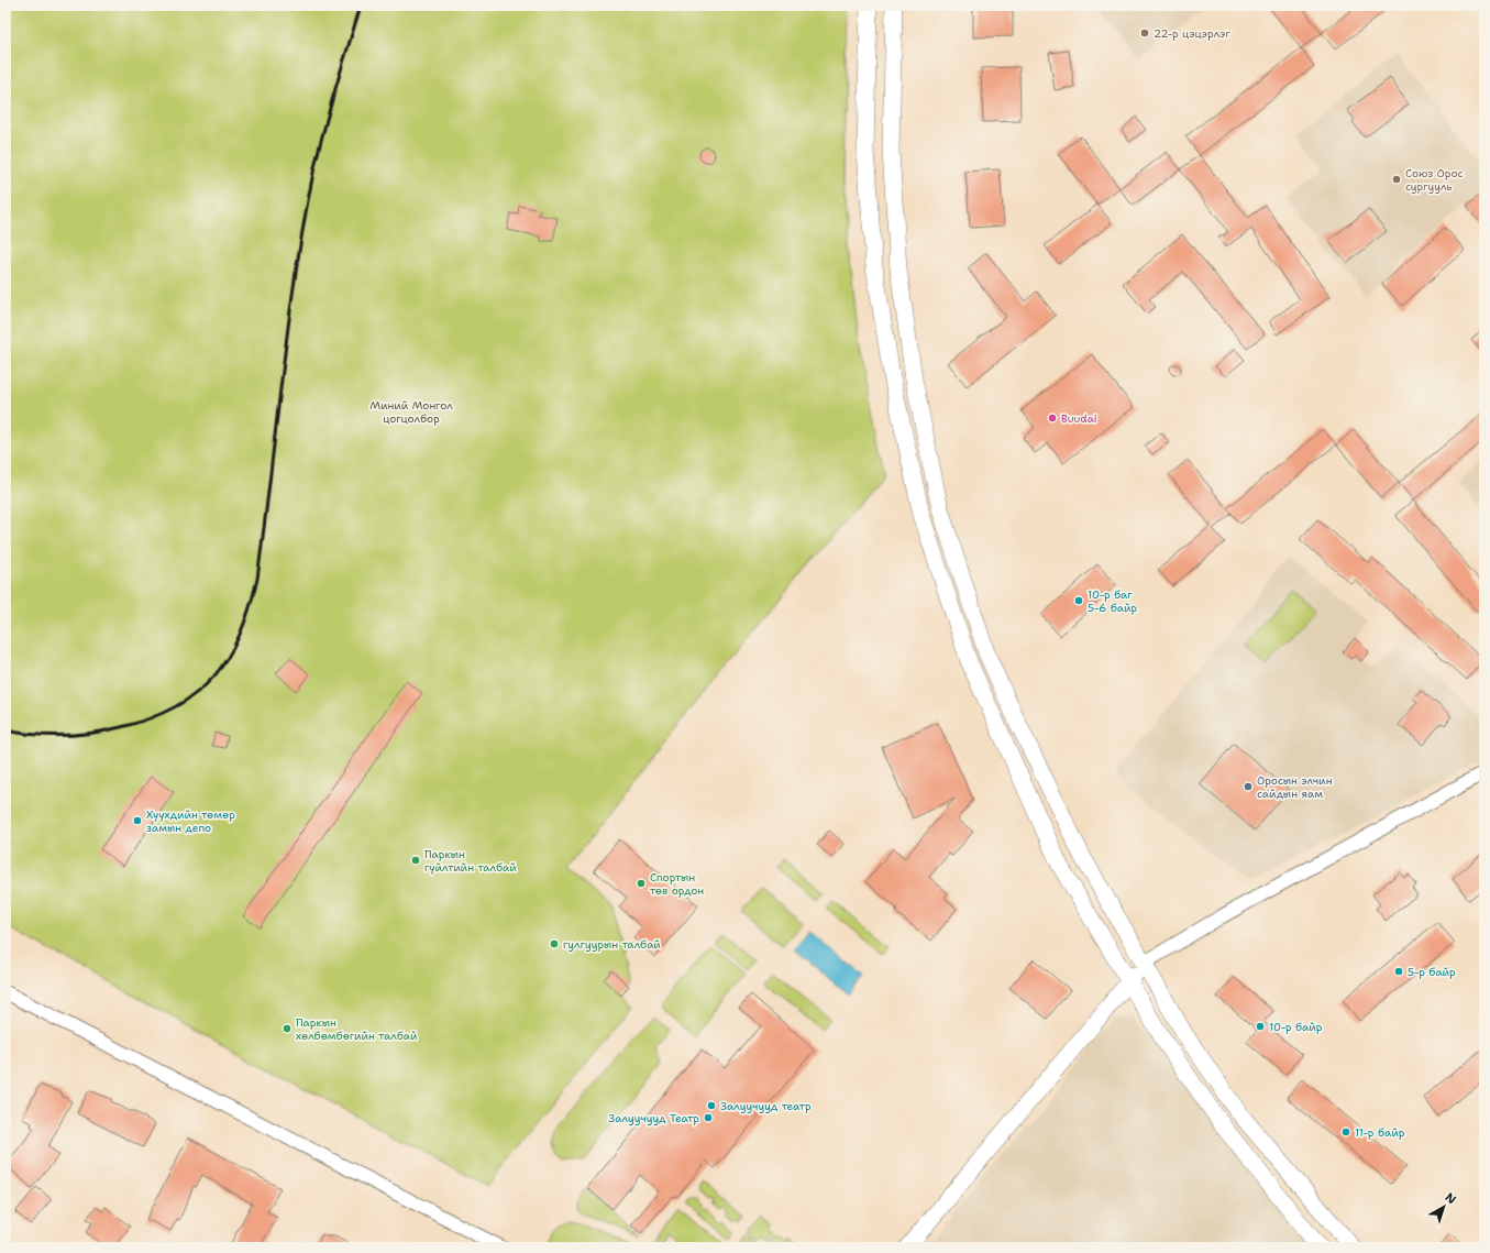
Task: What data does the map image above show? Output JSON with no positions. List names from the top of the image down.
{
  "parks": ["Миний Монгол цогцолбор"],
  "places": [
    "22-р цэцэрлэг",
    "Союз Орос сургууль",
    "Buudai",
    "10-р баг 5-6 байр",
    "Оросын элчин сайдын яам",
    "Хүүхдийн төмөр замын депо",
    "Паркын гүйлтийн талбай",
    "Спортын төв ордон",
    "гулгуурын талбай",
    "5-р байр",
    "10-р байр",
    "Паркын хөлбөмбөгийн талбай",
    "Залуучууд театр",
    "Залуучууд Театр",
    "11-р байр"
  ],
  "north": "top right"
}
